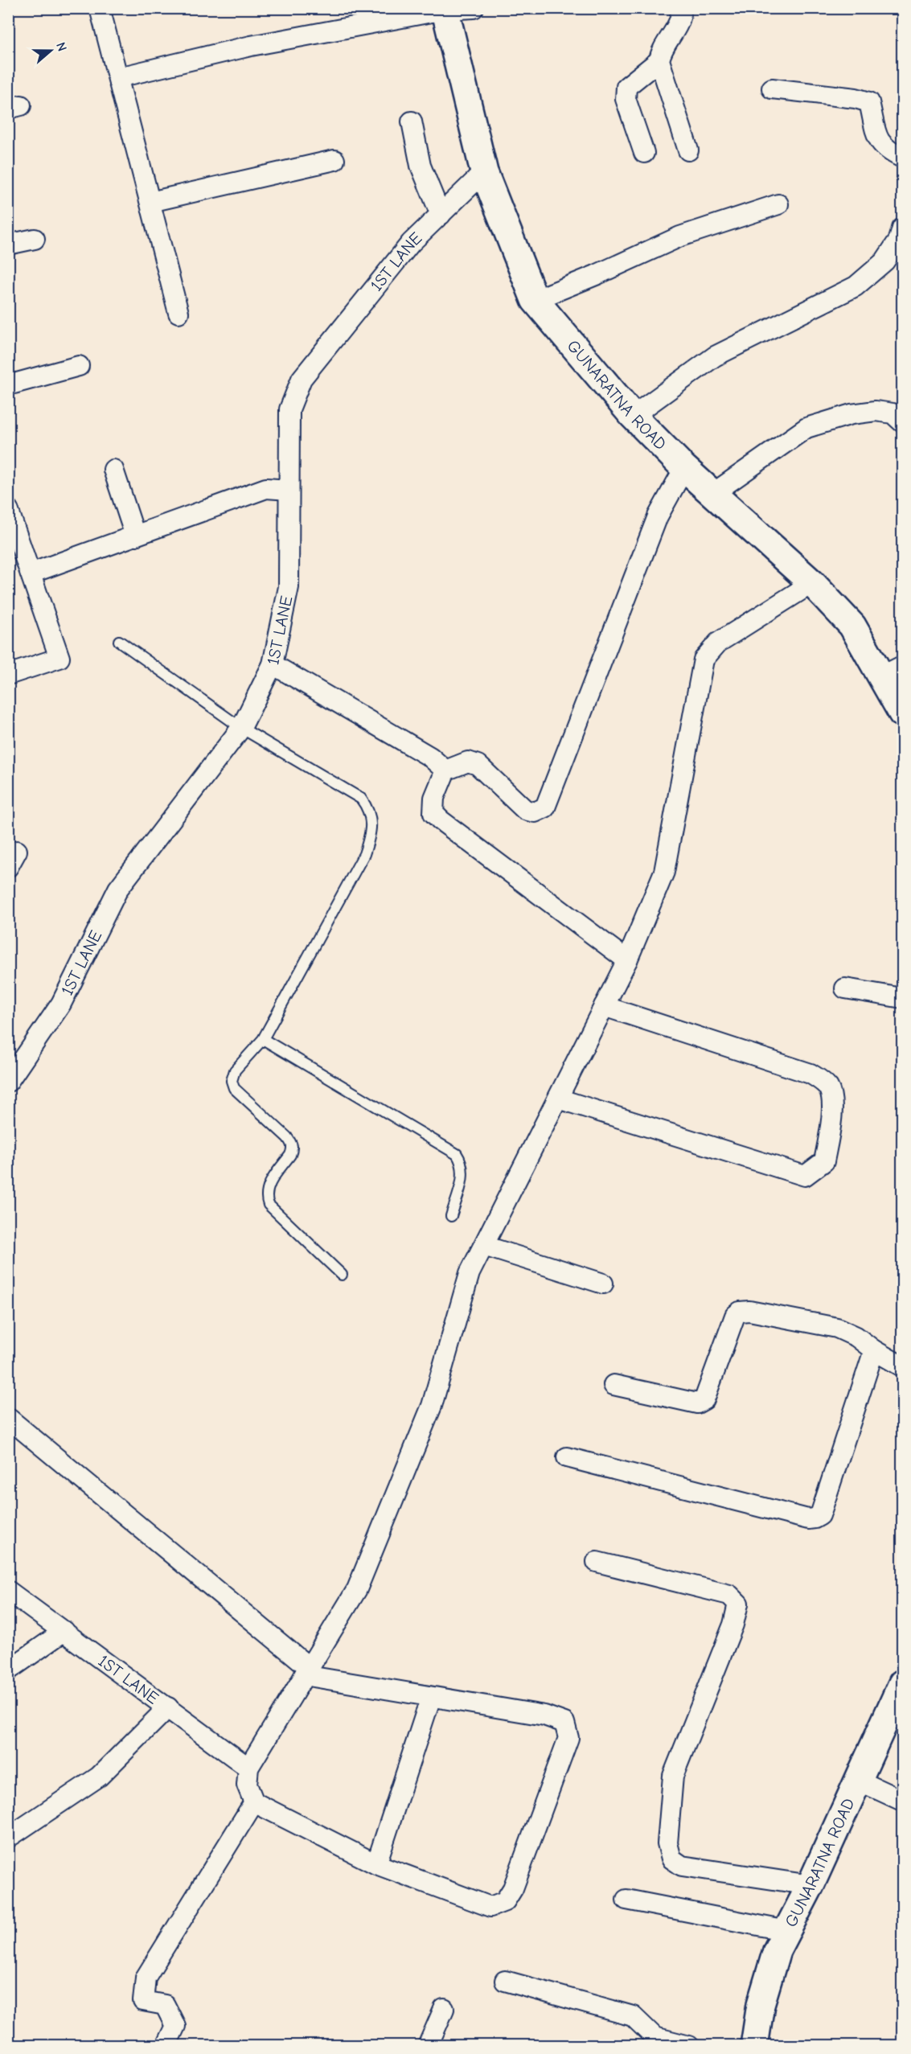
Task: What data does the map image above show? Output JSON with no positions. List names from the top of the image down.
{
  "streets": {
    "street": ["1ST LANE", "GUNARATNA ROAD"]
  },
  "crossings": [
    ["1ST LANE", "GUNARATNA ROAD"]
  ],
  "north": "right"
}
